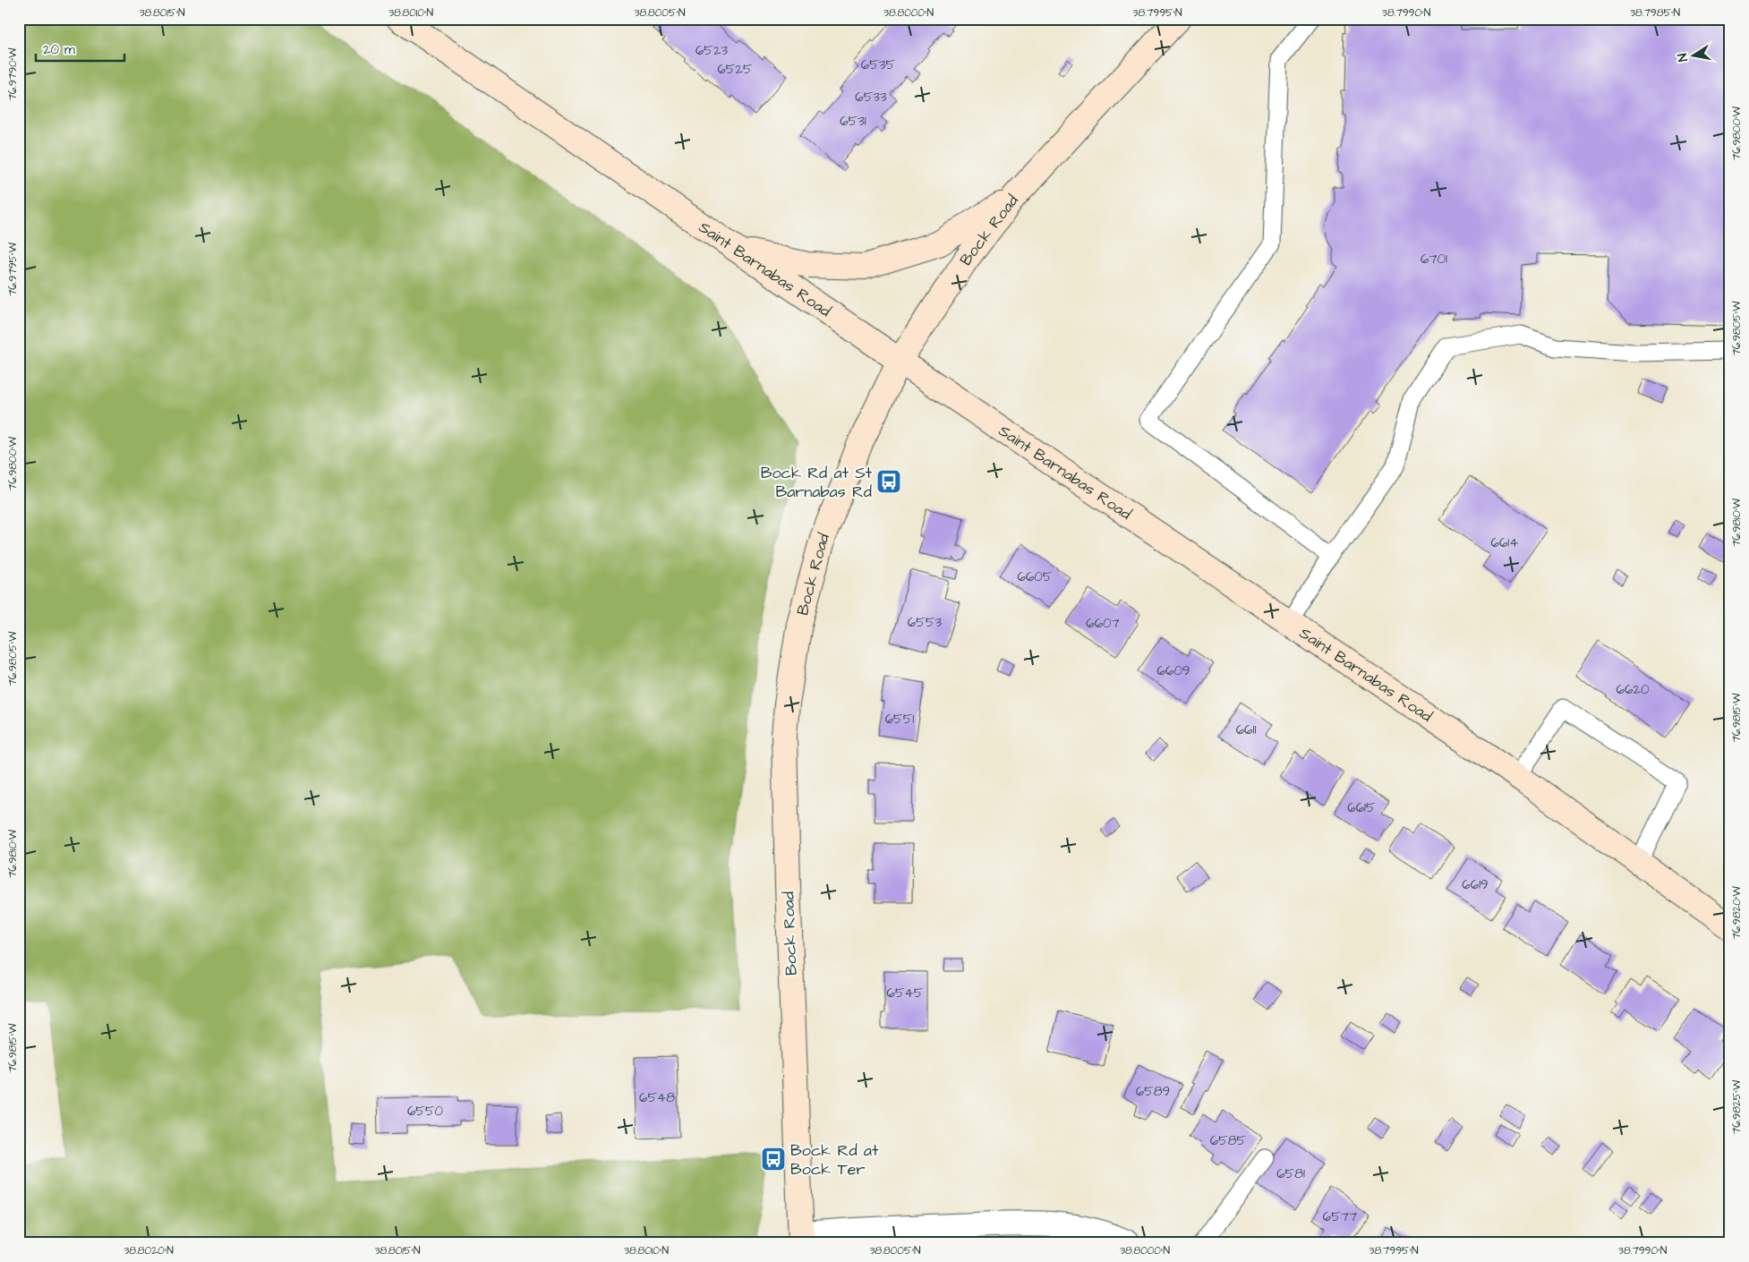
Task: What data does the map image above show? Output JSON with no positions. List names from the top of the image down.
{
  "streets": {
    "main road": ["Bock Road", "Saint Barnabas Road"]
  },
  "crossings": [
    ["Bock Road", "Saint Barnabas Road"]
  ],
  "places": {
    "bus stop": ["Bock Rd at St Barnabas Rd", "Bock Rd at Bock Ter"]
  },
  "house_numbers": [
    "6523",
    "6535",
    "6525",
    "6533",
    "6531",
    "6701",
    "6614",
    "6605",
    "6553",
    "6607",
    "6609",
    "6620",
    "6551",
    "6611",
    "6615",
    "6619",
    "6545",
    "6589",
    "6548",
    "6550",
    "6585",
    "6581",
    "6577"
  ],
  "scale_bar": "20 m",
  "north": "left",
  "coordinates": [
    "38.8015°N",
    "38.8010°N",
    "38.8005°N",
    "38.8000°N",
    "38.7995°N",
    "38.7990°N",
    "38.7985°N",
    "76.9790°W",
    "76.9800°W",
    "76.9795°W",
    "76.9805°W",
    "76.9810°W",
    "76.9815°W",
    "76.9820°W",
    "76.9825°W",
    "38.8020°N"
  ]
}
